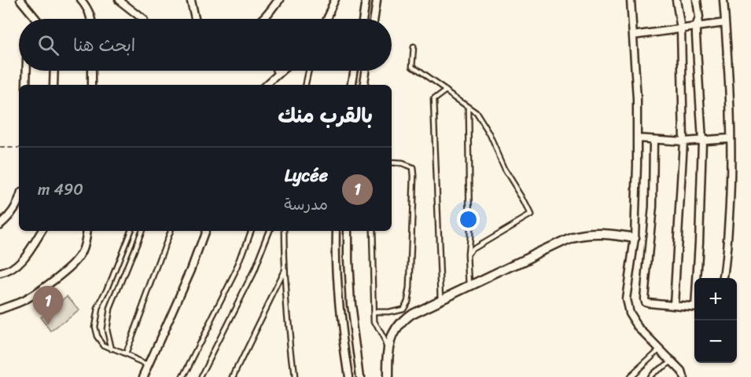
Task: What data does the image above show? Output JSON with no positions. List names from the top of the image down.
{
  "page": {
    "search": "ابحث هنا",
    "heading": "بالقرب منك",
    "list": [
      {
        "mark": "1",
        "name": "Lycée",
        "note": "مدرسة",
        "value": "490 m"
      }
    ],
    "map_buttons": ["+", "−"],
    "pins": "1"
  }
}
